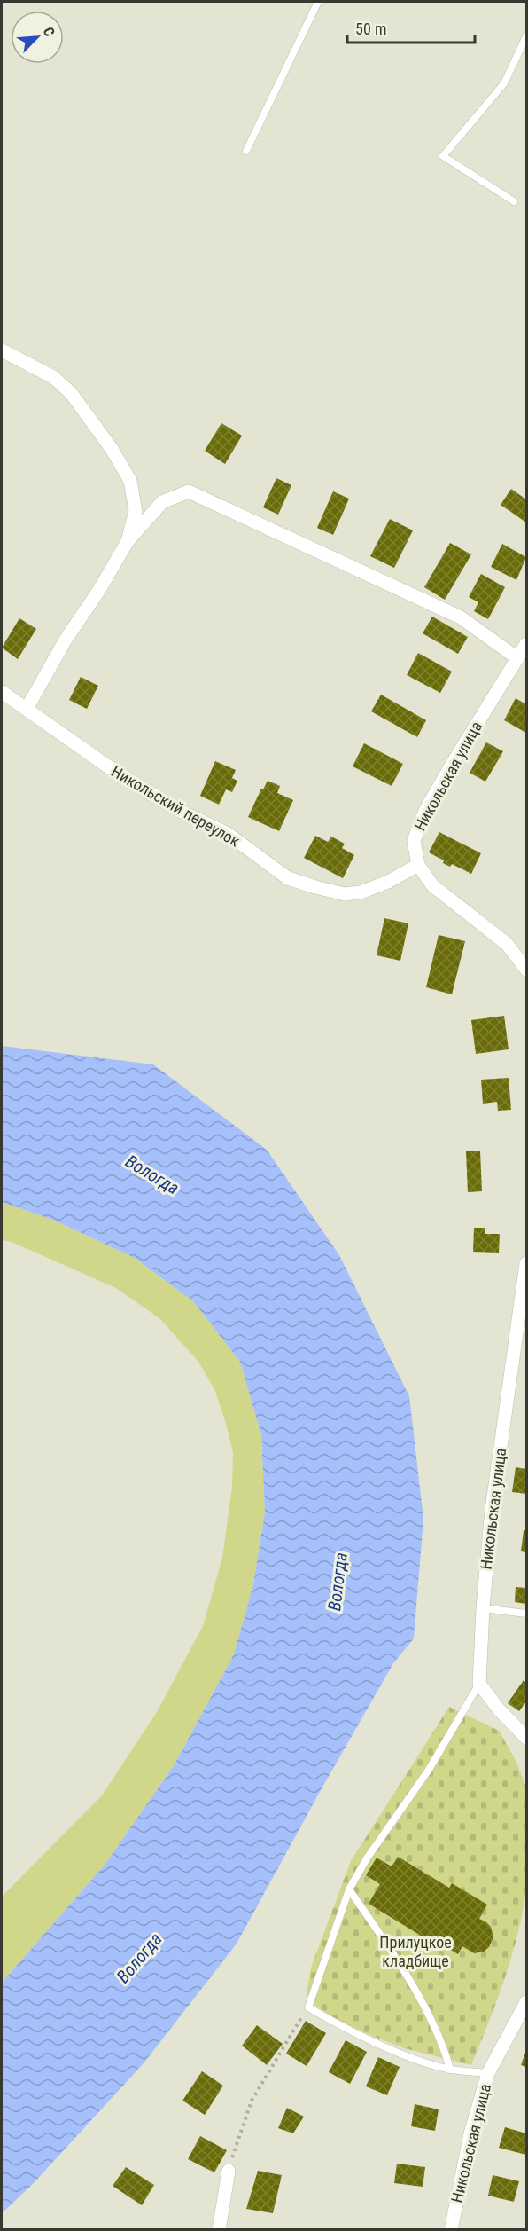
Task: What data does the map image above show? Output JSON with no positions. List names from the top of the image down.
{
  "streets": {
    "street": ["Никольская улица", "Никольский переулок"]
  },
  "crossings": [
    ["Никольская улица", "Никольский переулок"]
  ],
  "water": ["Вологда"],
  "parks": ["Прилуцкое кладбище"],
  "scale_bar": "50 m",
  "north": "top right"
}
